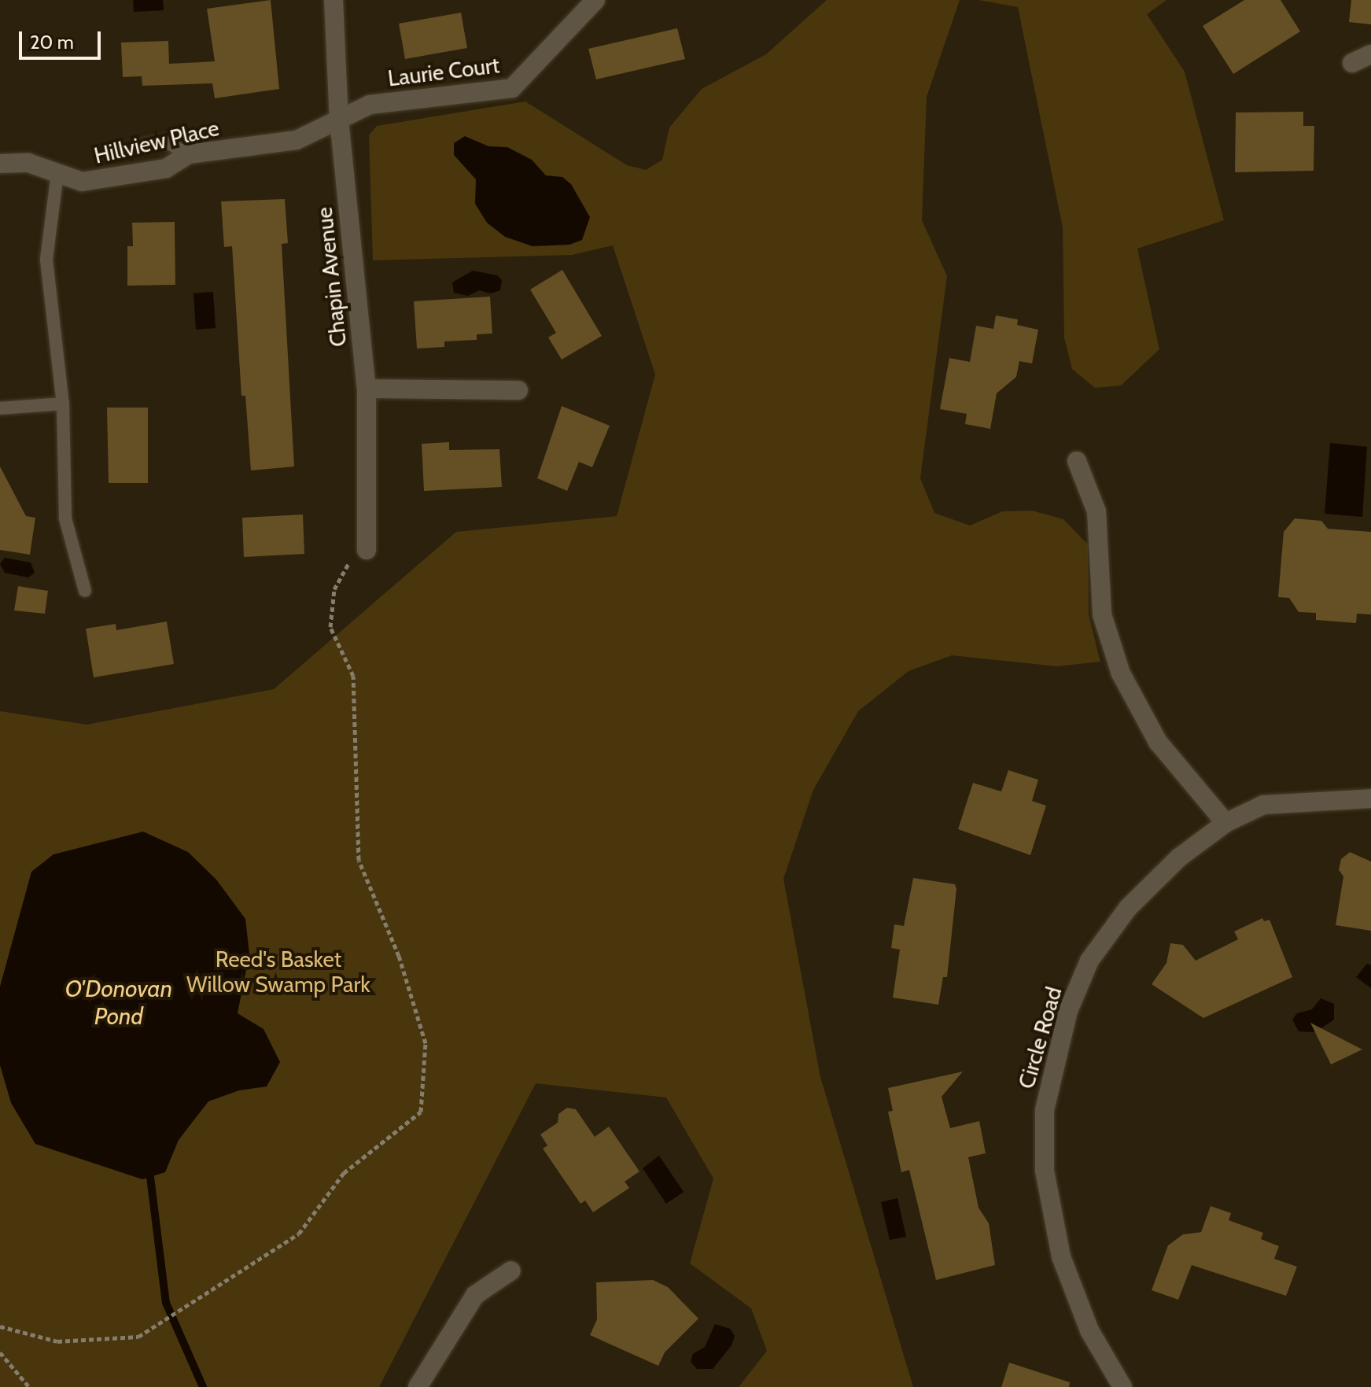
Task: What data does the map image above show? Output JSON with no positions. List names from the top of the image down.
{
  "streets": {
    "street": [
      "Laurie Court",
      "Hillview Place",
      "Chapin Avenue",
      "Circle Road"
    ]
  },
  "crossings": [
    ["Laurie Court", "Hillview Place"],
    ["Laurie Court", "Chapin Avenue"],
    ["Hillview Place", "Chapin Avenue"]
  ],
  "water": ["O'Donovan Pond"],
  "parks": ["Reed's Basket Willow Swamp Park"],
  "scale_bar": "20 m"
}
